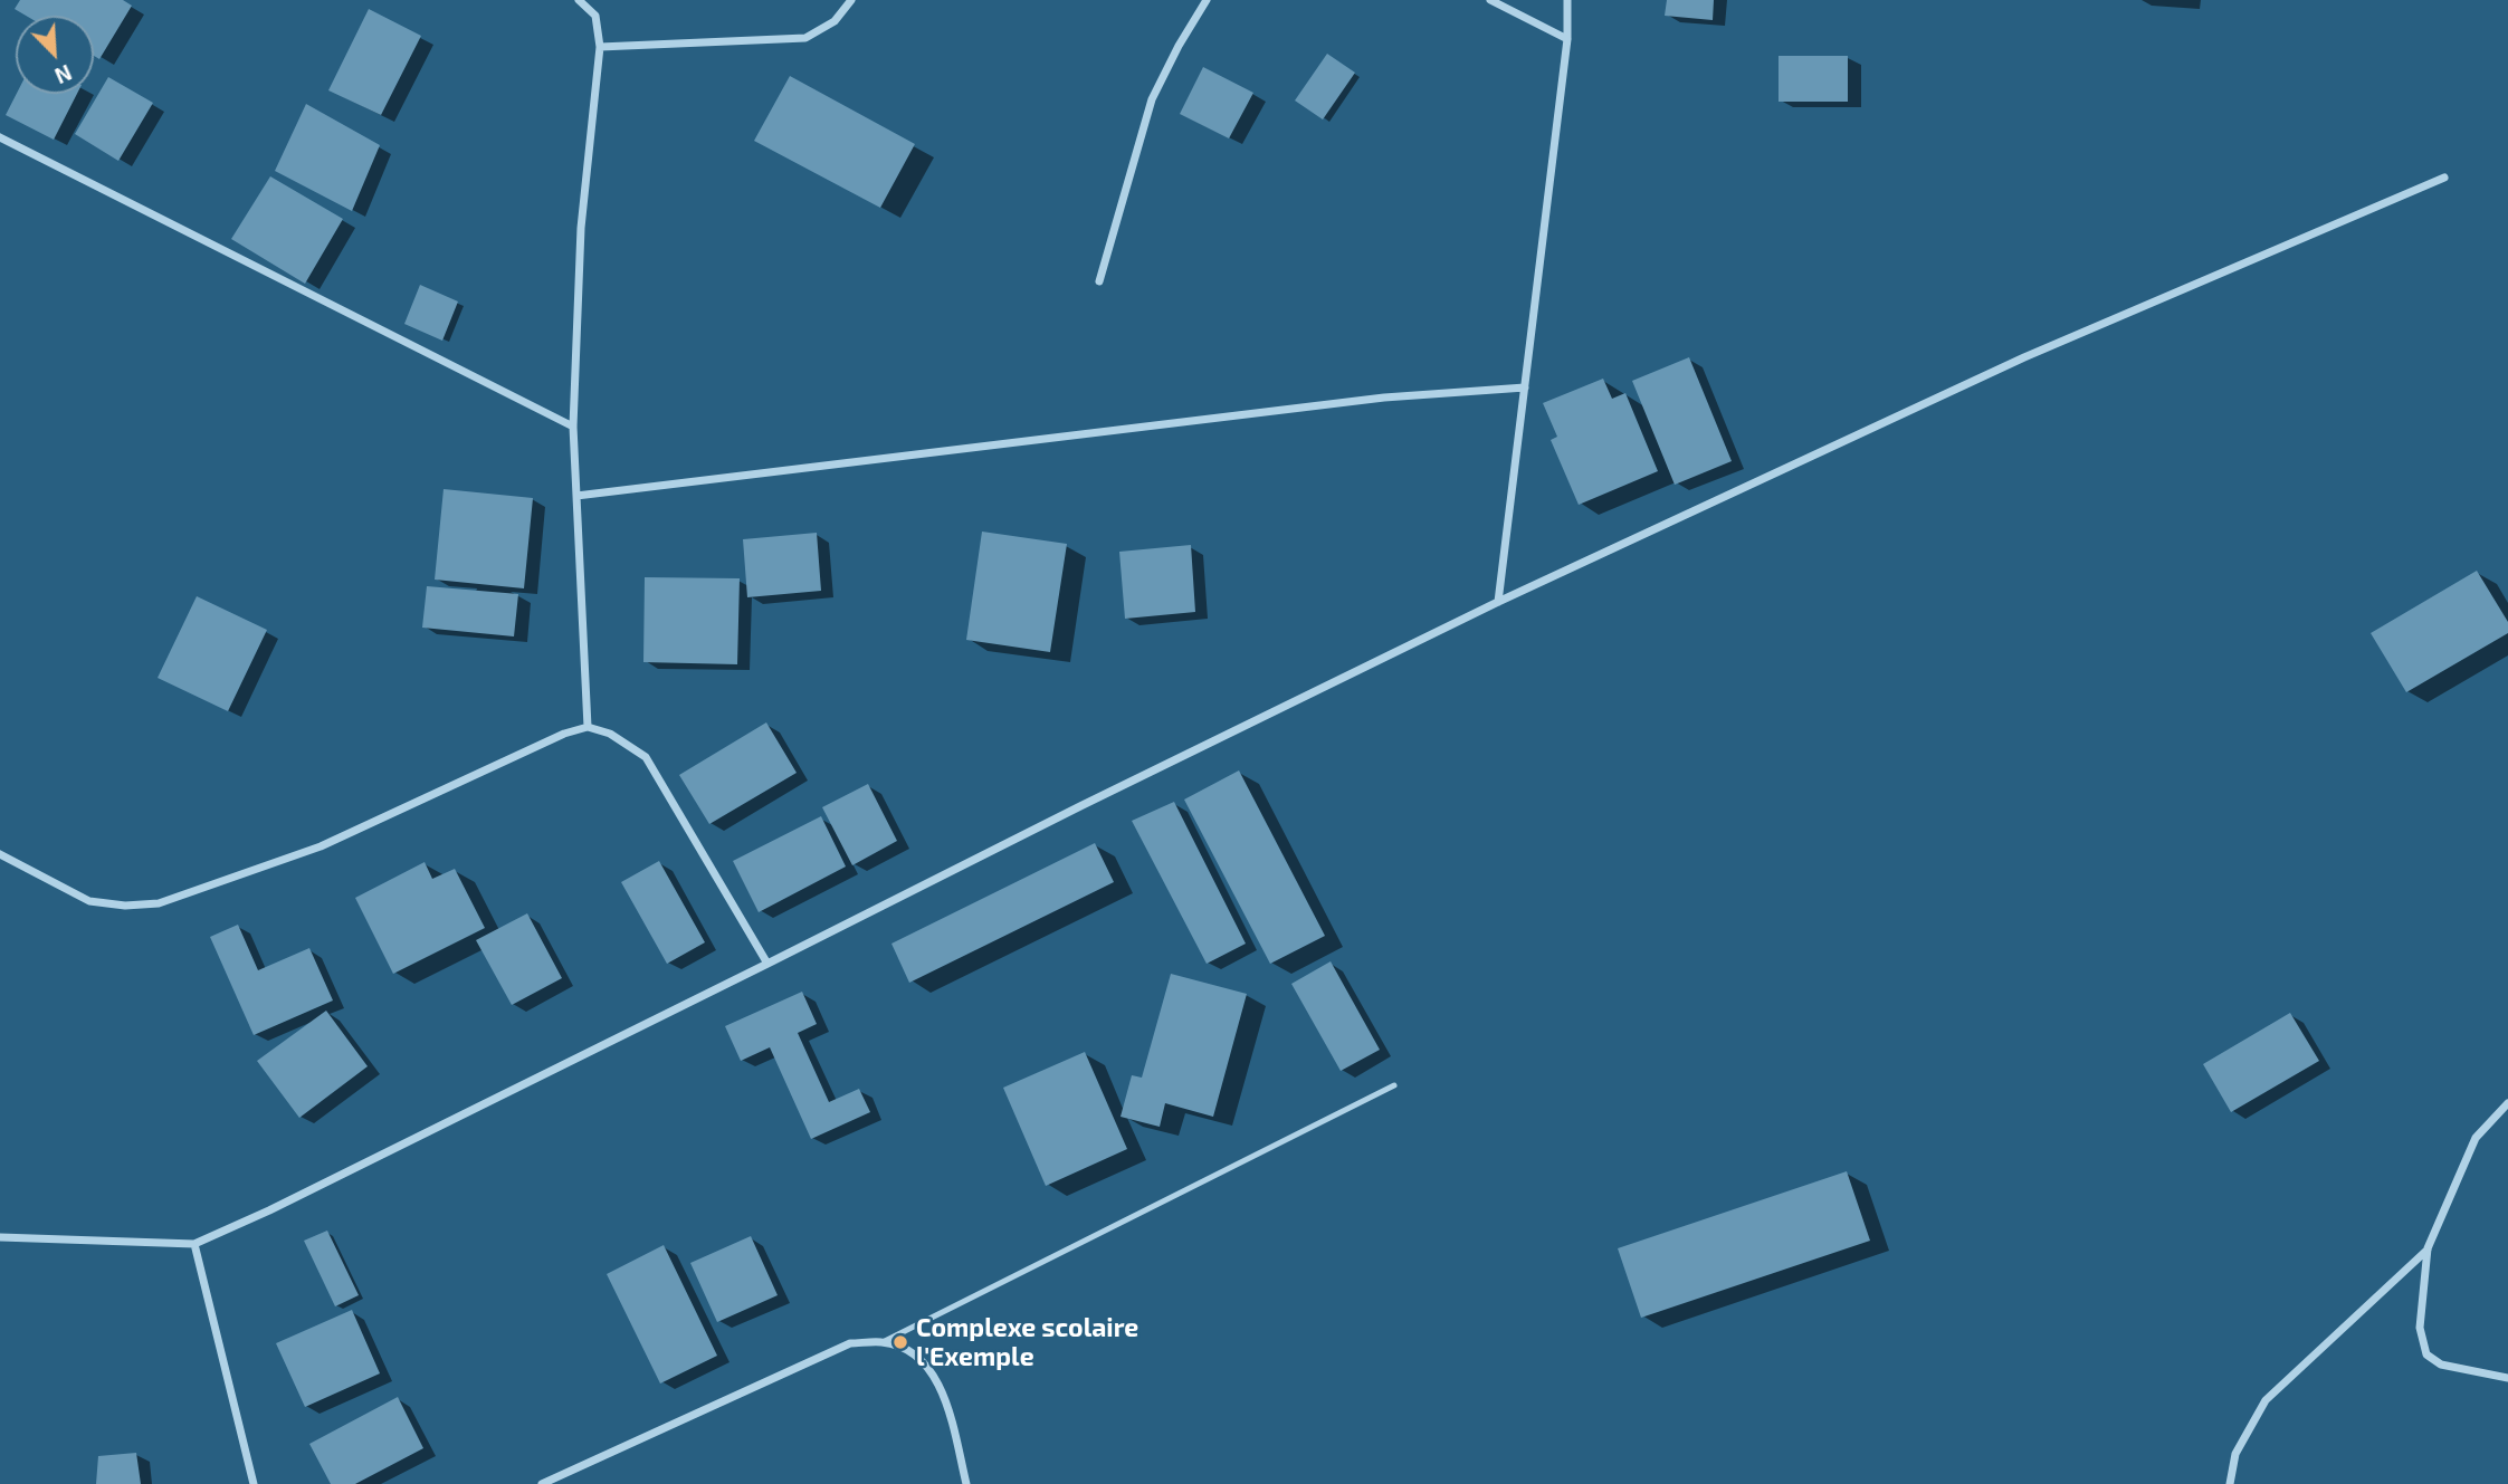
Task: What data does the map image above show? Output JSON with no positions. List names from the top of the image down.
{
  "places": ["Complexe scolaire l'Exemple"],
  "north": "bottom right"
}
